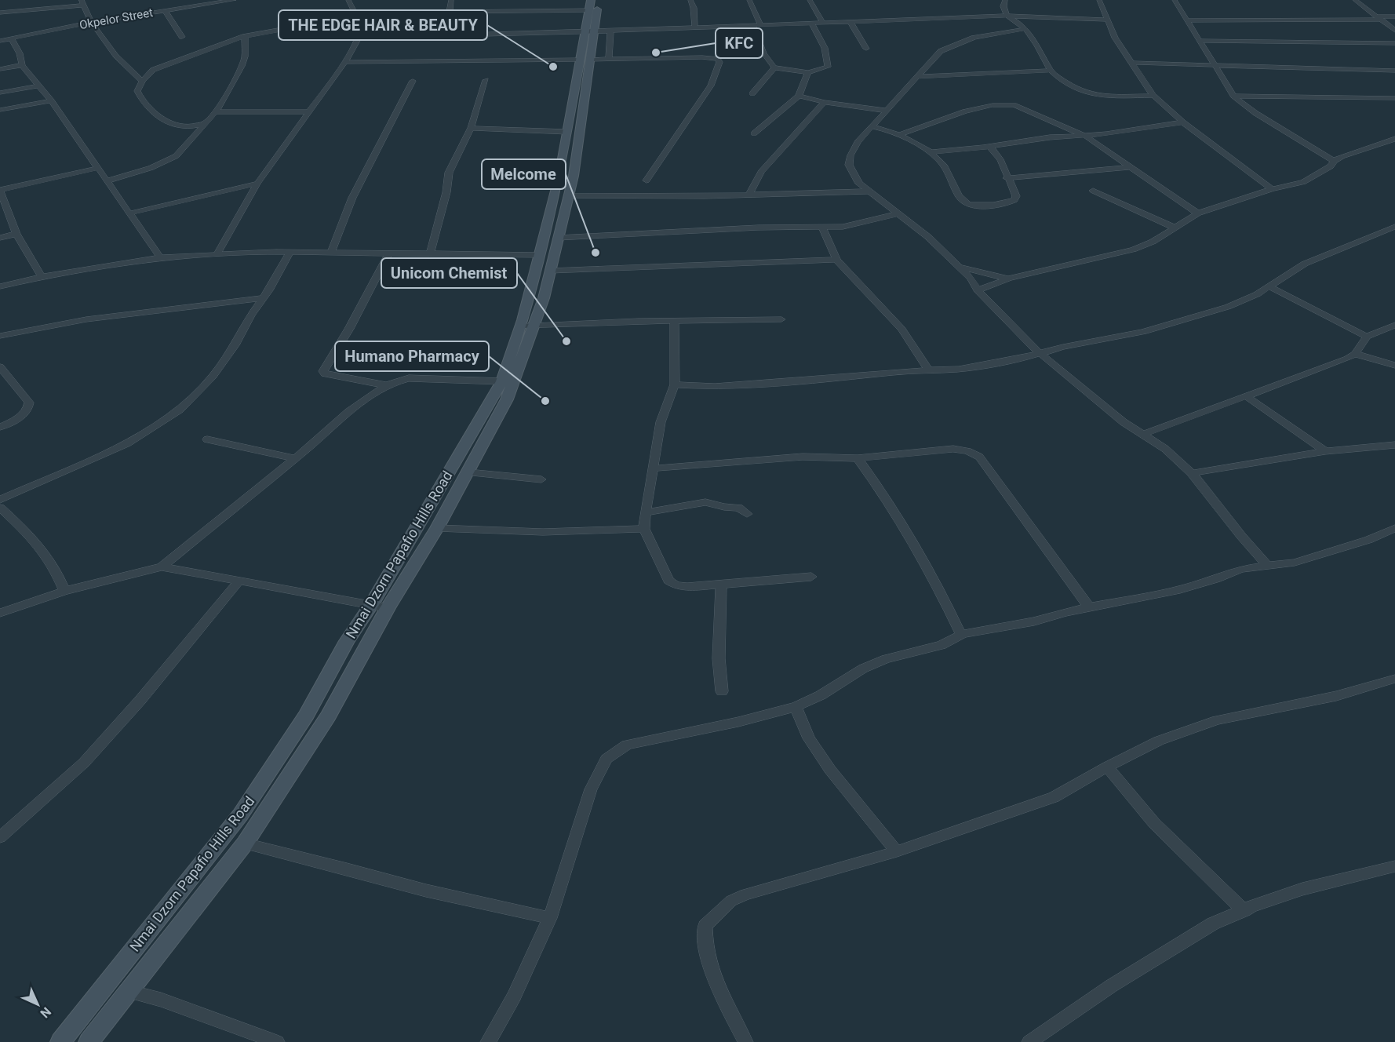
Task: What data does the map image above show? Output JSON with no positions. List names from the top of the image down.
{
  "streets": {
    "street": ["Okpelor Street", "Nmai Dzorn Papafio Hills Road"]
  },
  "places": [
    "KFC",
    "THE EDGE HAIR & BEAUTY",
    "Melcome",
    "Unicom Chemist",
    "Humano Pharmacy"
  ],
  "north": "bottom right"
}
